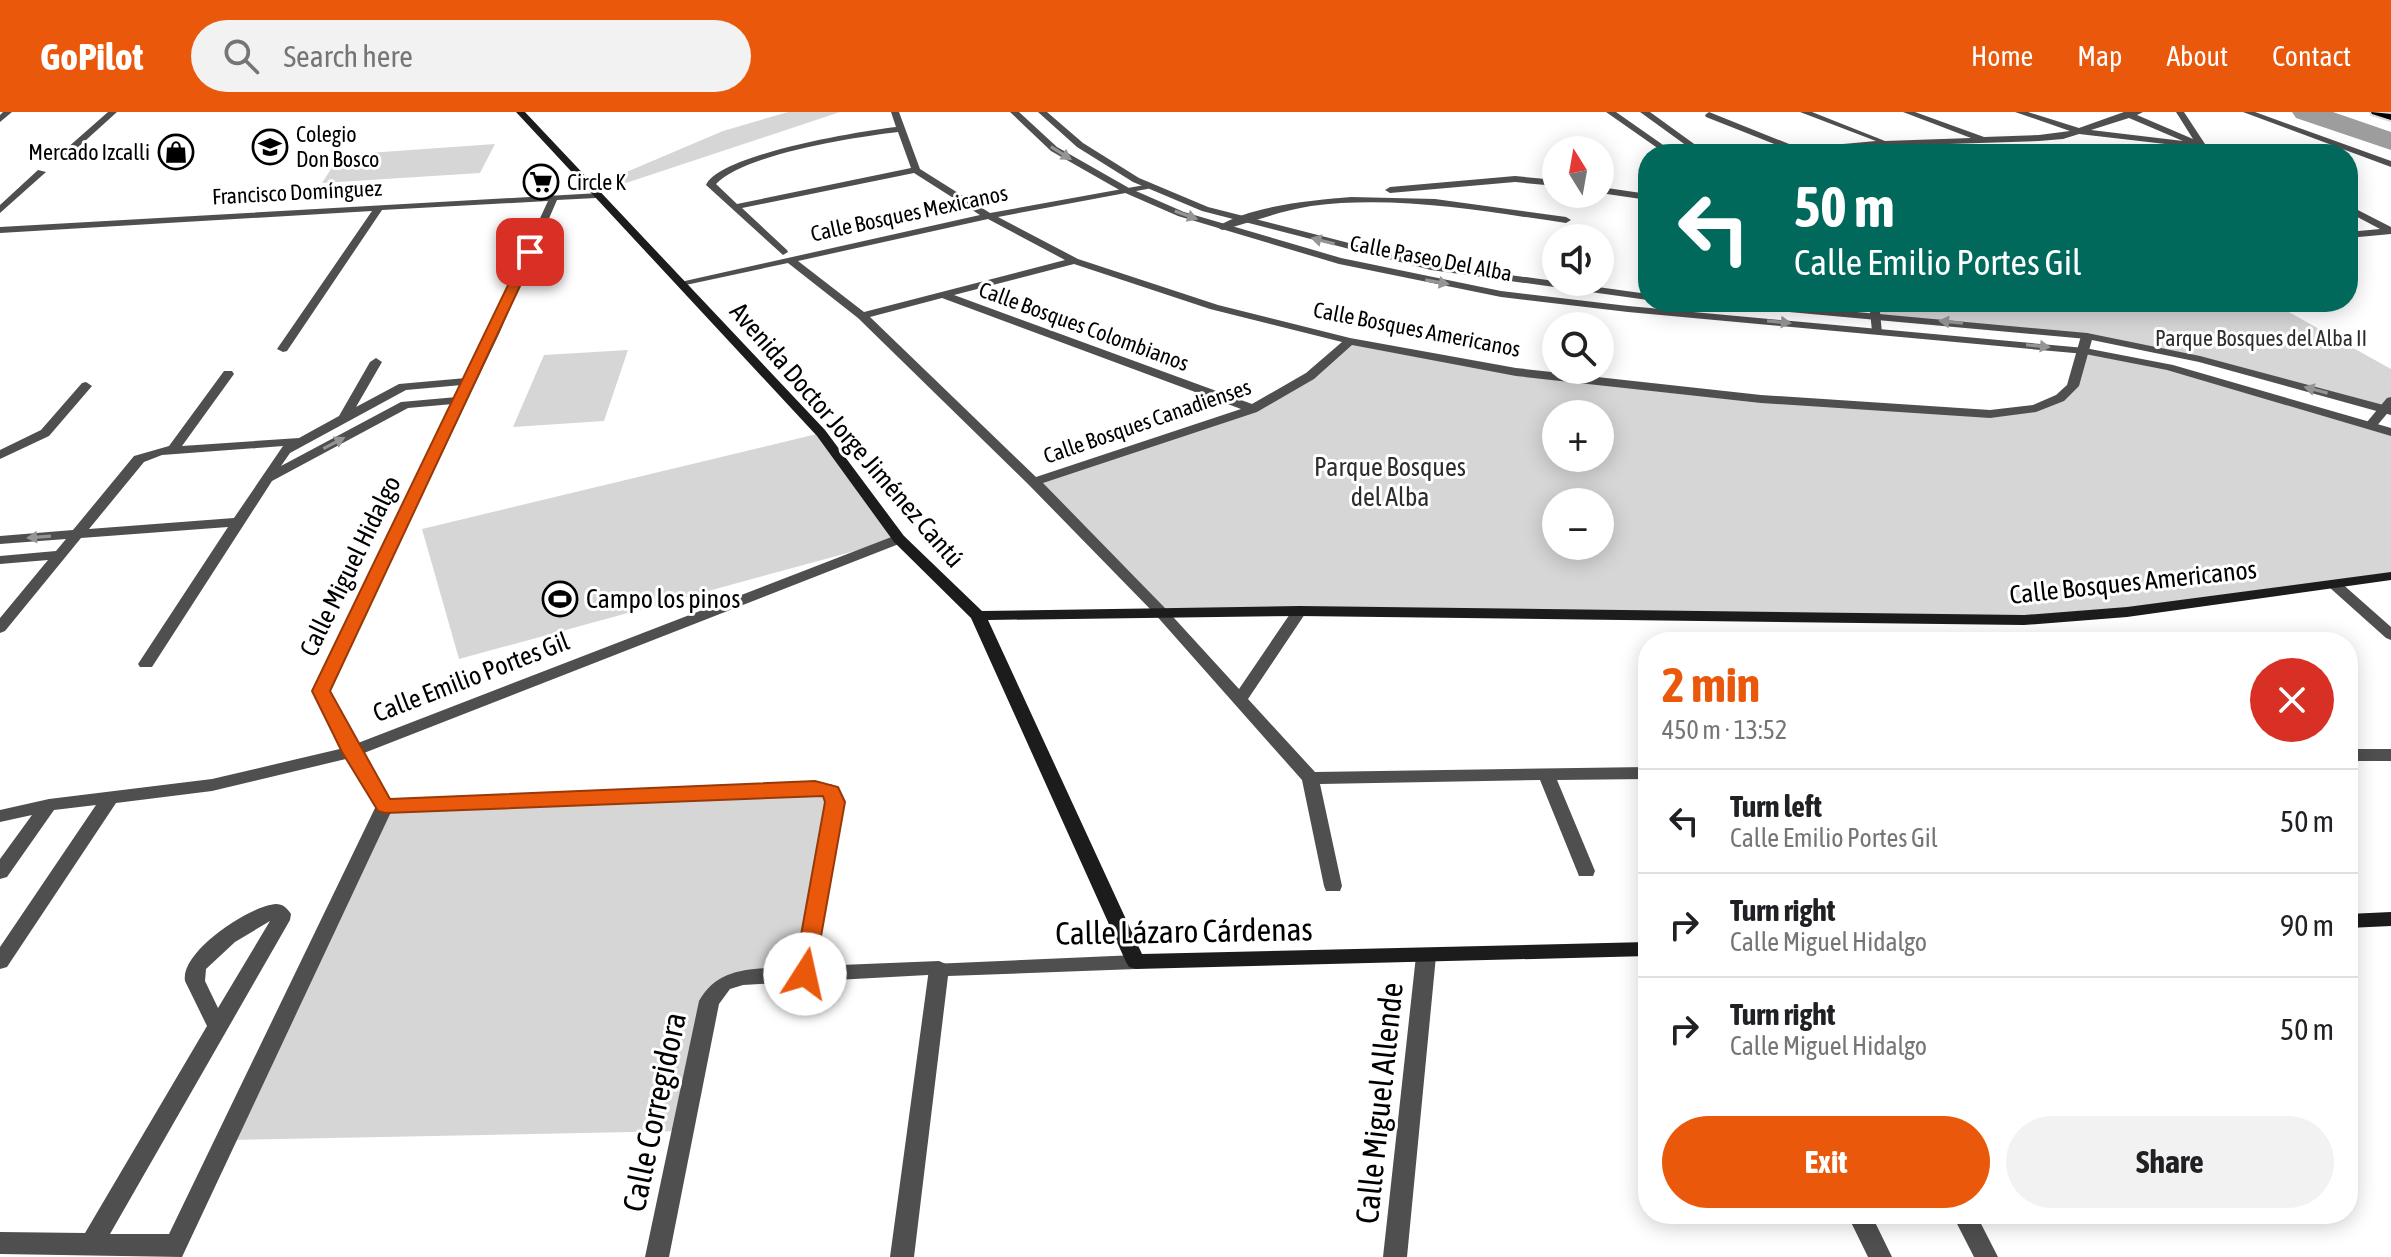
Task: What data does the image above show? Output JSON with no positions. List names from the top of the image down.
{
  "streets": {
    "main road": ["Calle Bosques Americanos", "Avenida Doctor Jorge Jiménez Cantú", "Calle Lázaro Cárdenas"],
    "street": [
      "Francisco Domínguez",
      "Calle Bosques Mexicanos",
      "Calle Paseo Del Alba",
      "Calle Bosques Colombianos",
      "Calle Bosques Canadienses",
      "Calle Miguel Hidalgo",
      "Calle Emilio Portes Gil",
      "Calle Miguel Allende",
      "Calle Corregidora"
    ]
  },
  "crossings": [
    ["Francisco Domínguez", "Avenida Doctor Jorge Jiménez Cantú"],
    ["Francisco Domínguez", "Calle Miguel Hidalgo"],
    ["Calle Bosques Mexicanos", "Calle Paseo Del Alba"],
    ["Calle Bosques Mexicanos", "Calle Bosques Americanos"],
    ["Calle Bosques Mexicanos", "Avenida Doctor Jorge Jiménez Cantú"],
    ["Calle Paseo Del Alba", "Calle Bosques Americanos"],
    ["Calle Bosques Colombianos", "Calle Bosques Canadienses"],
    ["Calle Bosques Americanos", "Calle Bosques Canadienses"],
    ["Calle Bosques Americanos", "Avenida Doctor Jorge Jiménez Cantú"],
    ["Avenida Doctor Jorge Jiménez Cantú", "Calle Emilio Portes Gil"],
    ["Avenida Doctor Jorge Jiménez Cantú", "Calle Lázaro Cárdenas"],
    ["Calle Miguel Hidalgo", "Calle Emilio Portes Gil"],
    ["Calle Lázaro Cárdenas", "Calle Miguel Allende"],
    ["Calle Lázaro Cárdenas", "Calle Corregidora"]
  ],
  "parks": ["Parque Bosques del Alba II", "Parque Bosques del Alba"],
  "places": {
    "school or university": ["Colegio Don Bosco"],
    "shop": ["Mercado Izcalli"],
    "supermarket": ["Circle K"],
    "sports": ["Campo los pinos"]
  },
  "north": "top",
  "page": {
    "header": "GoPilot",
    "search": "Search here",
    "nav": [
      "Home",
      "Map",
      "About",
      "Contact"
    ],
    "map_buttons": ["+", "−"],
    "turn": ["50 m", "Calle Emilio Portes Gil"],
    "heading": ["2 min", "450 m · 13:52"],
    "list": [
      {
        "name": "Turn left",
        "note": "Calle Emilio Portes Gil",
        "value": "50 m"
      },
      {
        "name": "Turn right",
        "note": "Calle Miguel Hidalgo",
        "value": "90 m"
      },
      {
        "name": "Turn right",
        "note": "Calle Miguel Hidalgo",
        "value": "50 m"
      }
    ],
    "buttons": ["Exit", "Share"]
  }
}
